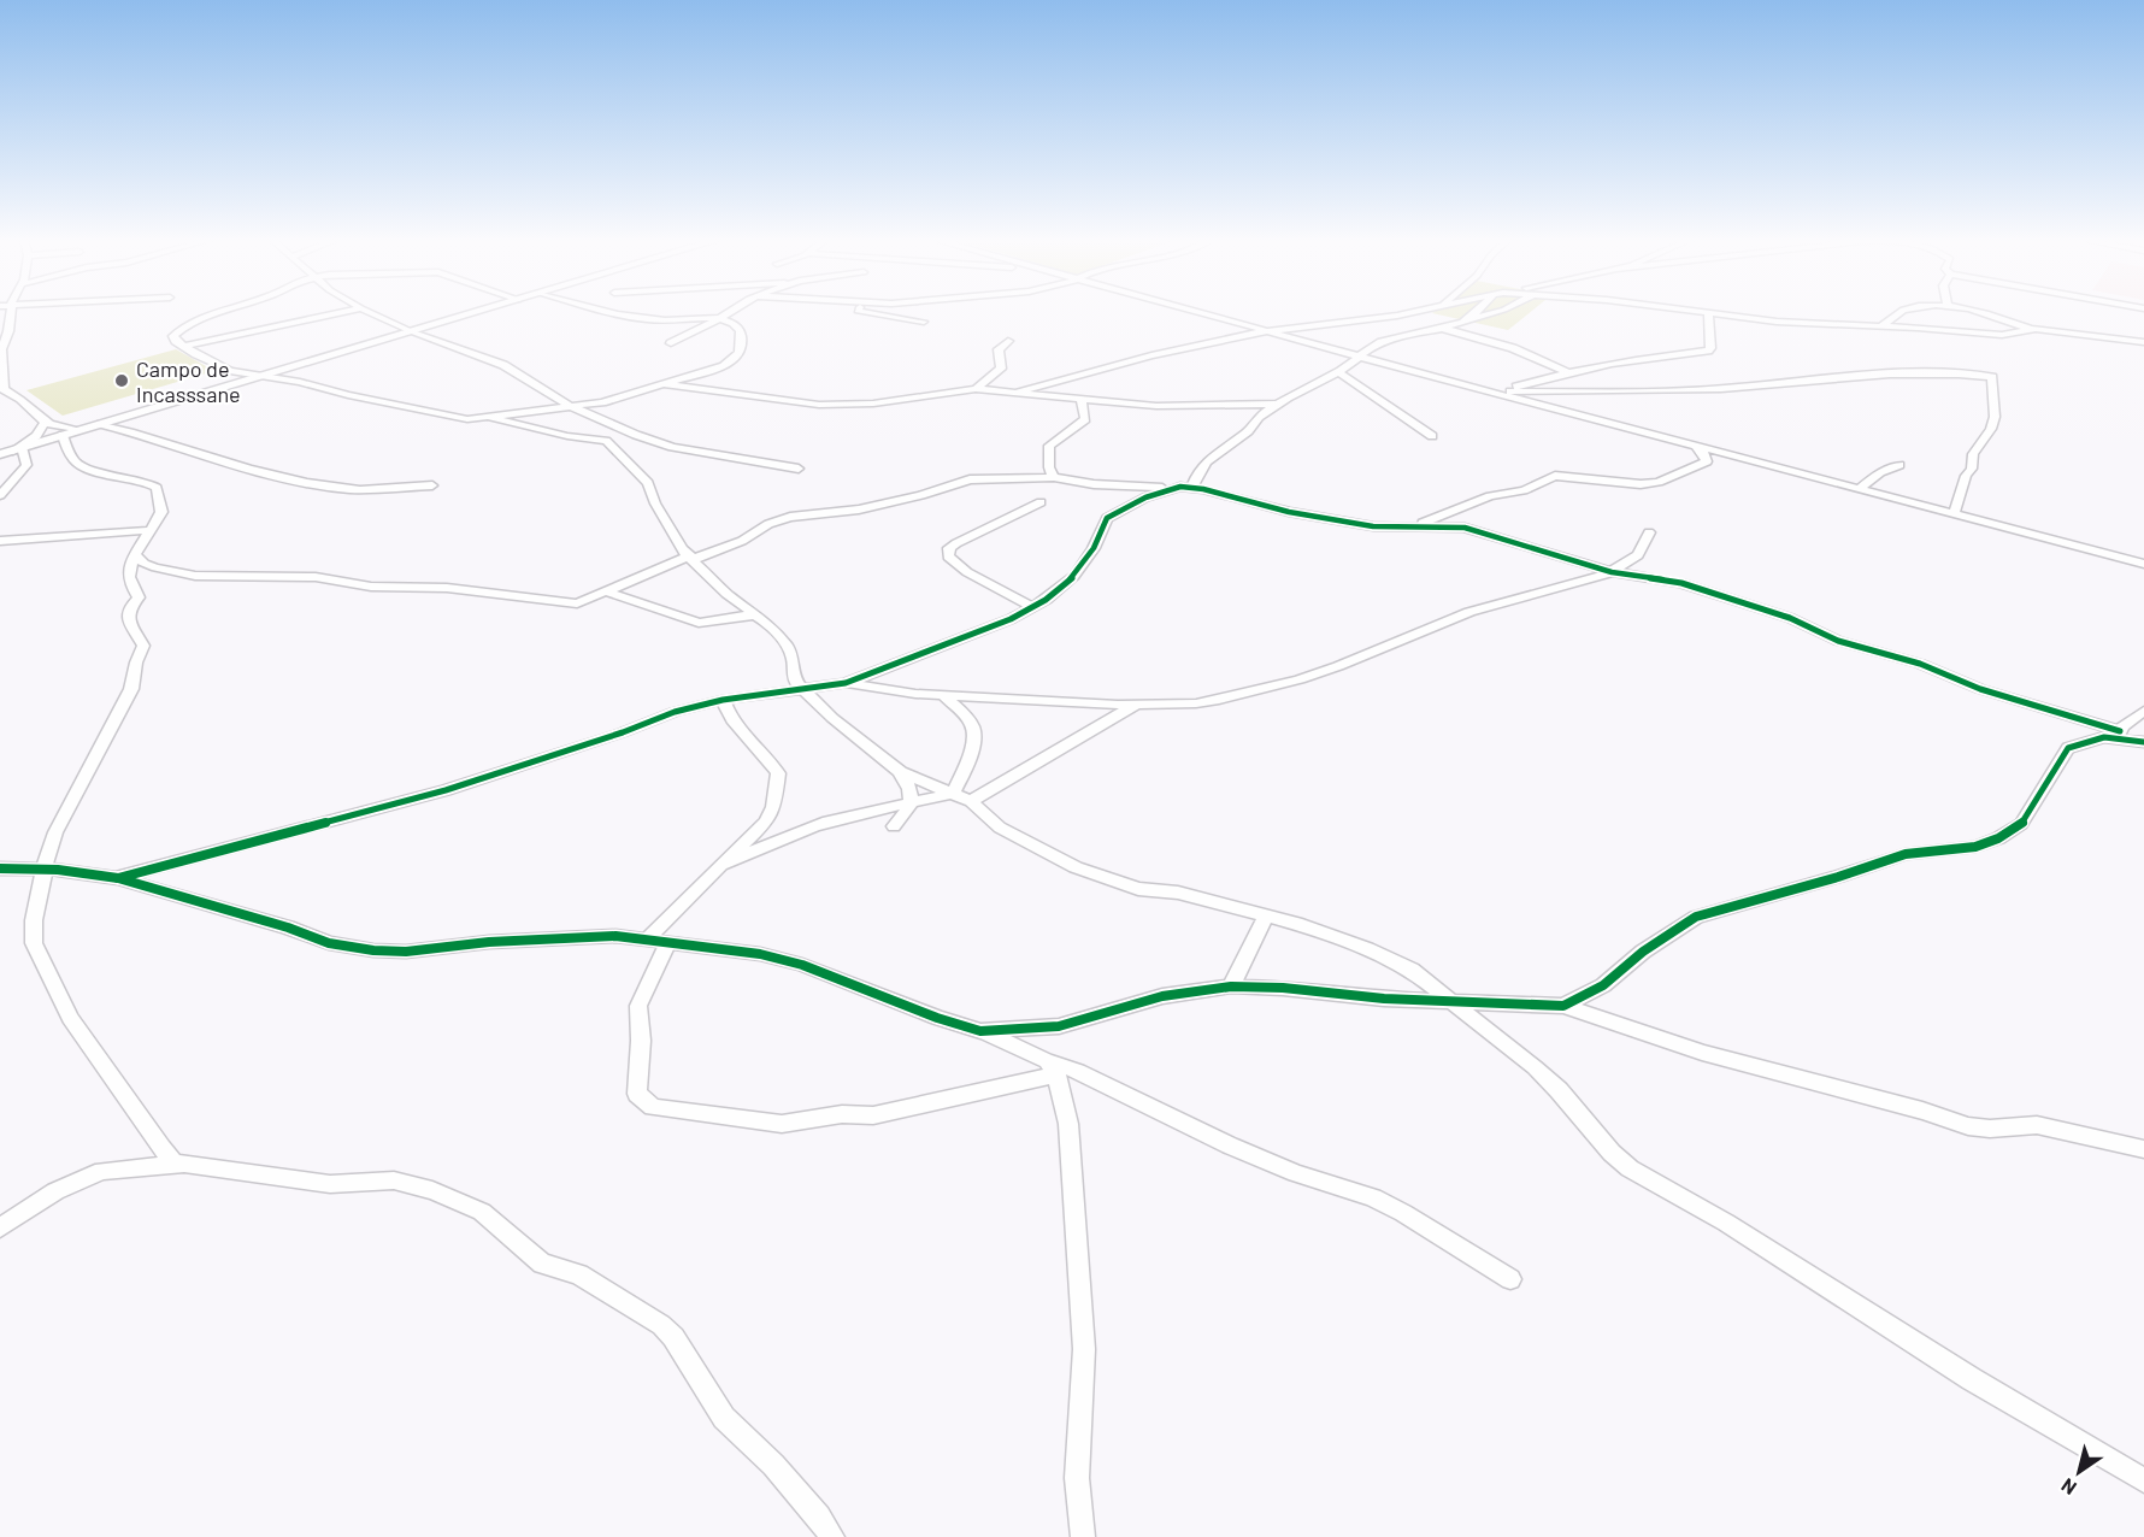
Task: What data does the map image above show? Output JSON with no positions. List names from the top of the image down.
{
  "places": ["Campo de Incasssane"],
  "north": "bottom left"
}
